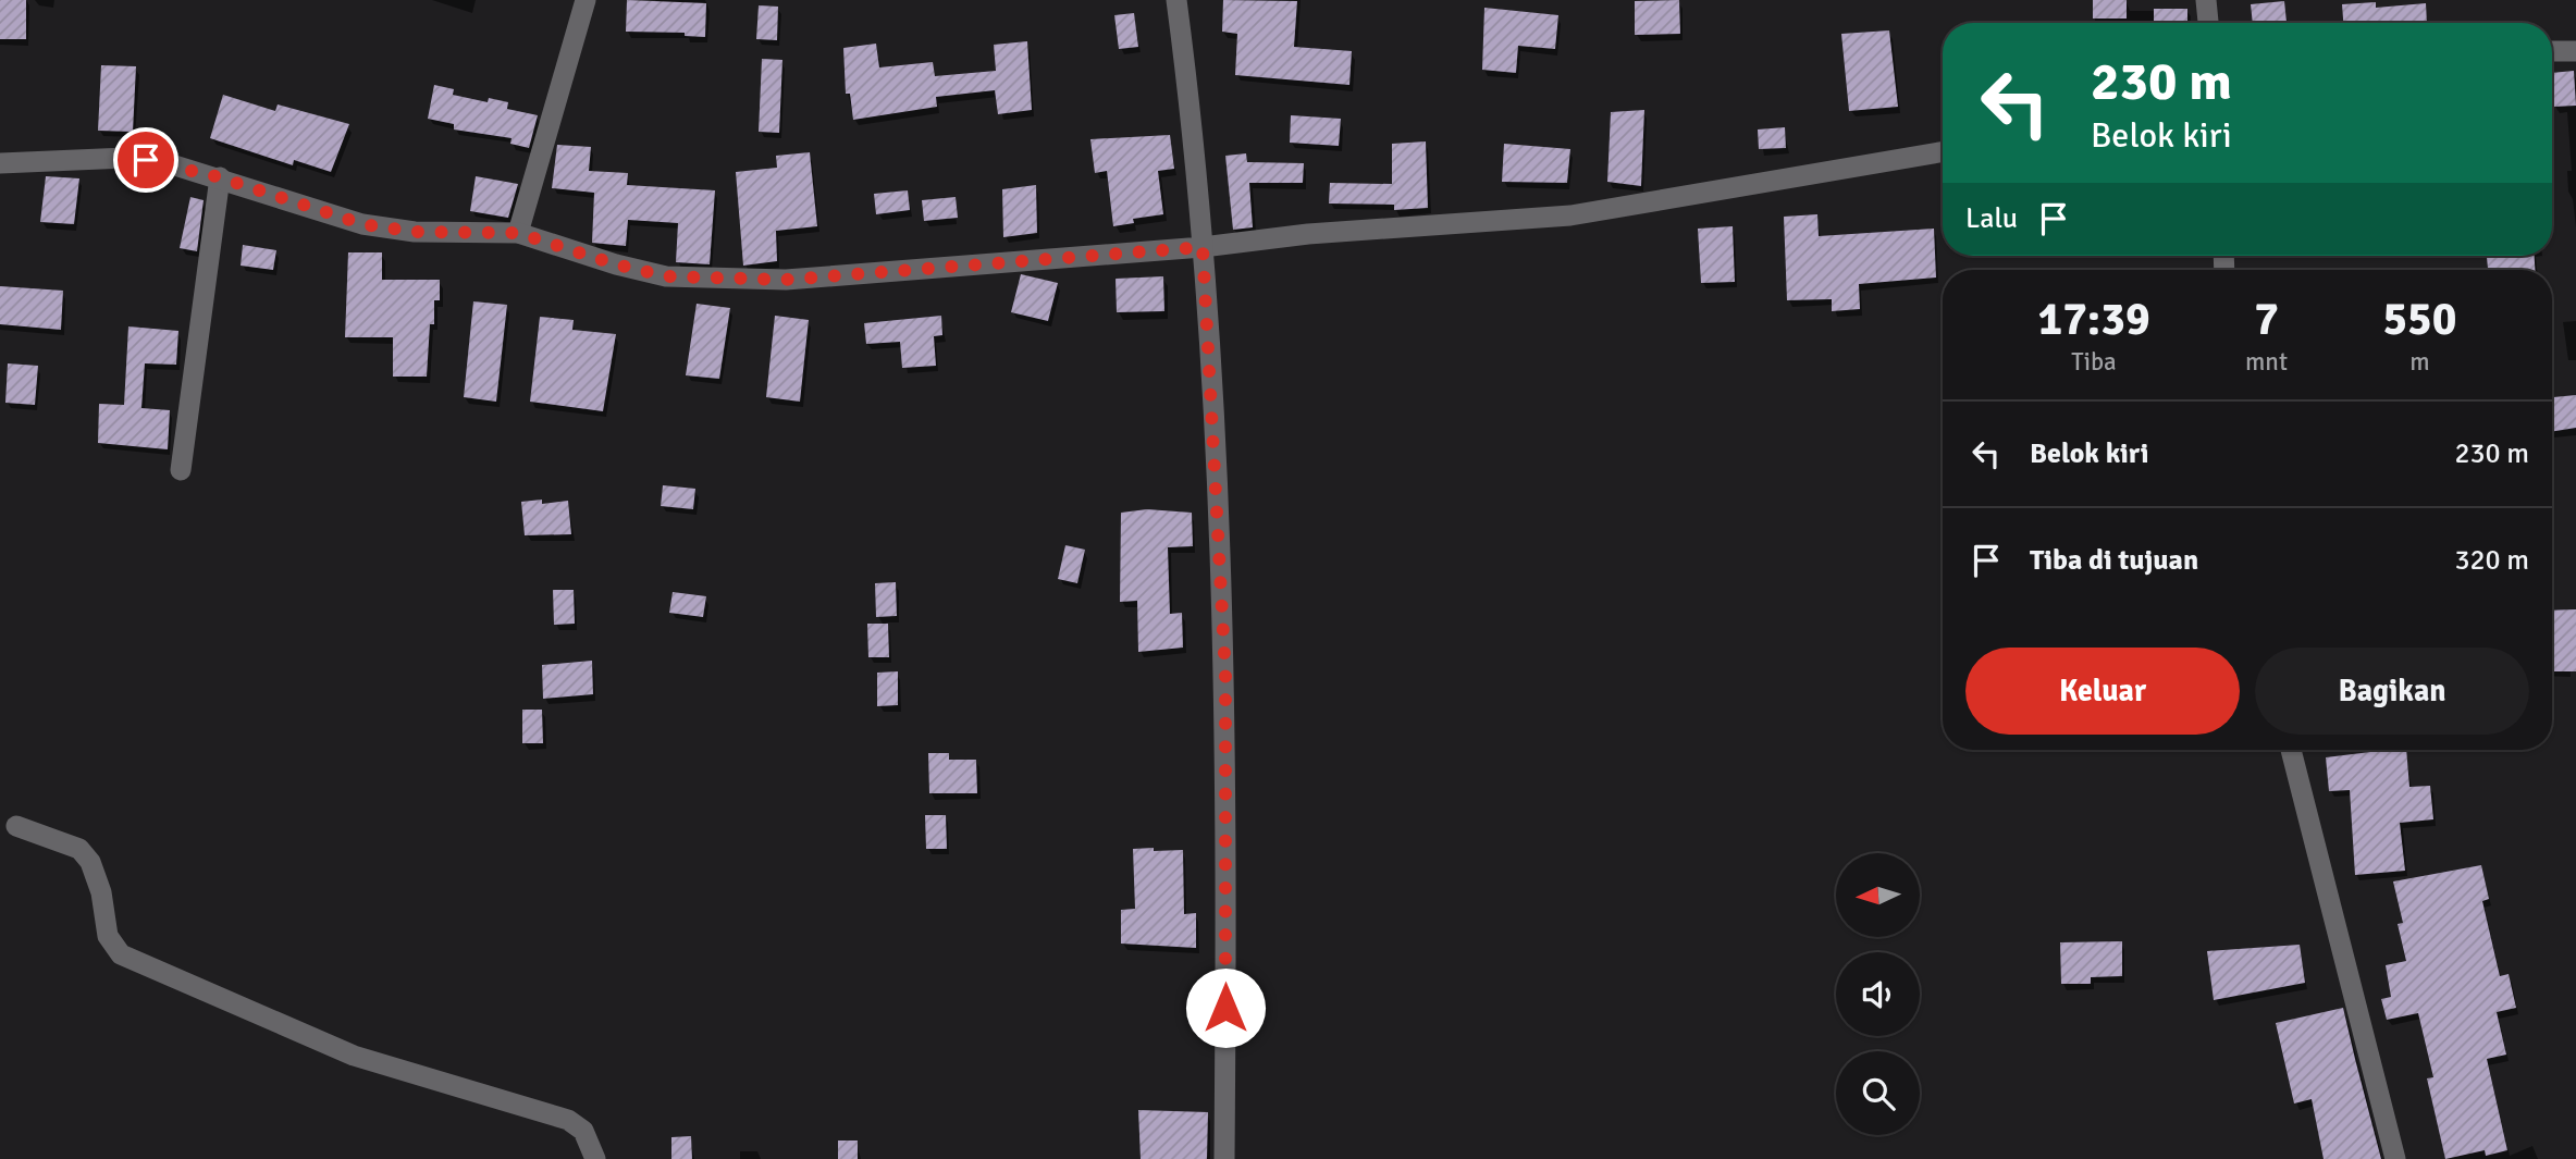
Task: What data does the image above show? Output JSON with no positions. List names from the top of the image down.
{
  "north": "left",
  "page": {
    "turn": ["230 m", "Belok kiri"],
    "then": "Lalu",
    "eta": [
      "17:39",
      "Tiba",
      "7",
      "mnt",
      "550",
      "m"
    ],
    "list": [
      {
        "name": "Belok kiri",
        "value": "230 m"
      },
      {
        "name": "Tiba di tujuan",
        "value": "320 m"
      }
    ],
    "buttons": ["Keluar", "Bagikan"]
  }
}
